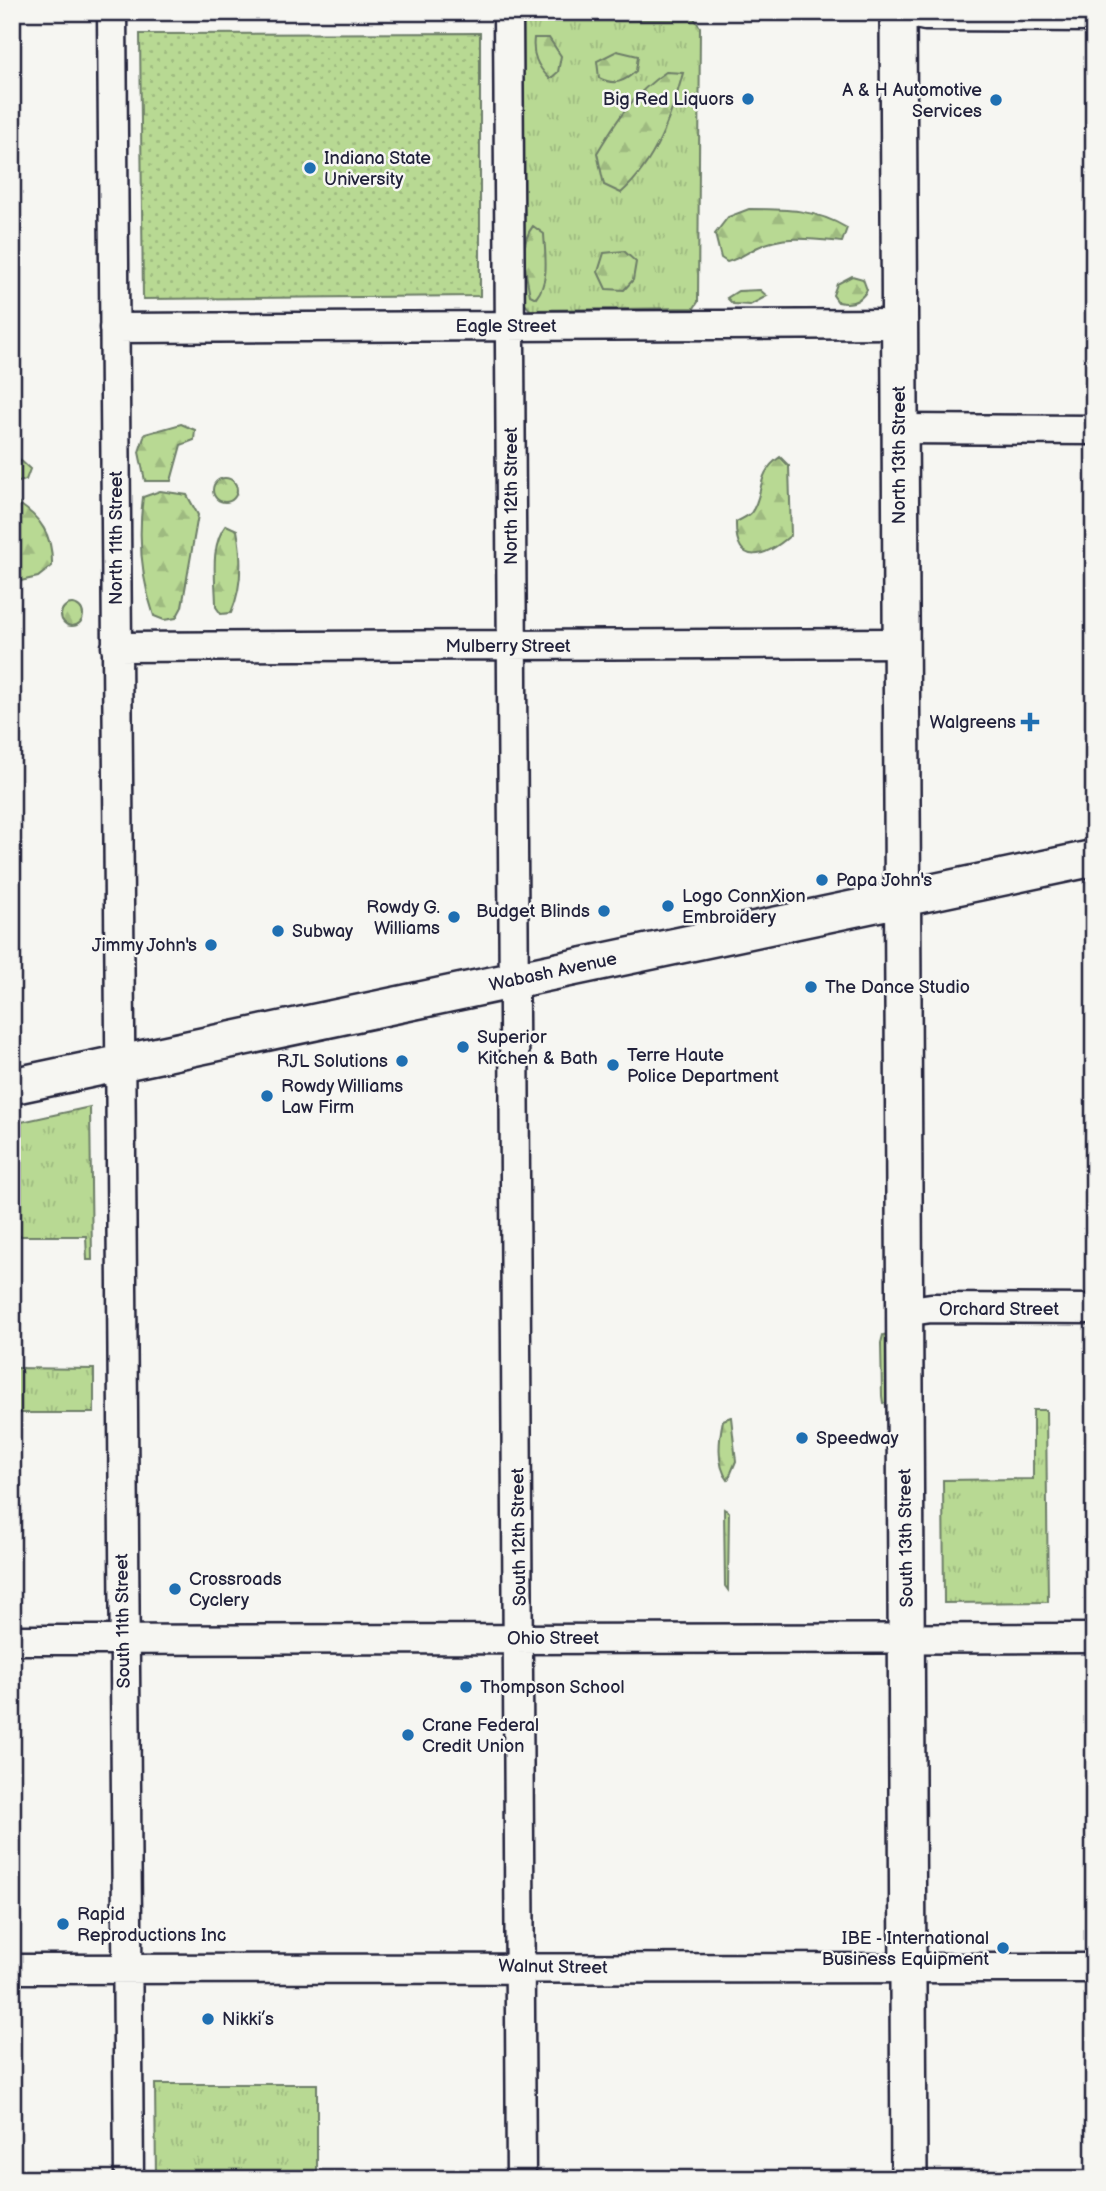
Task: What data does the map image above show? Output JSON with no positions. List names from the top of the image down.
{
  "streets": {
    "main road": ["North 13th Street", "Wabash Avenue", "South 13th Street"],
    "street": [
      "Eagle Street",
      "North 12th Street",
      "North 11th Street",
      "Mulberry Street",
      "Orchard Street",
      "South 12th Street",
      "South 11th Street",
      "Ohio Street",
      "Walnut Street"
    ]
  },
  "crossings": [
    ["Eagle Street", "North 13th Street"],
    ["Eagle Street", "North 12th Street"],
    ["Eagle Street", "North 11th Street"],
    ["North 13th Street", "Mulberry Street"],
    ["North 13th Street", "Wabash Avenue"],
    ["North 13th Street", "South 13th Street"],
    ["North 12th Street", "Mulberry Street"],
    ["North 12th Street", "Wabash Avenue"],
    ["North 12th Street", "South 12th Street"],
    ["North 11th Street", "Mulberry Street"],
    ["North 11th Street", "Wabash Avenue"],
    ["North 11th Street", "South 11th Street"],
    ["Wabash Avenue", "South 12th Street"],
    ["Wabash Avenue", "South 13th Street"],
    ["Wabash Avenue", "South 11th Street"],
    ["Orchard Street", "South 13th Street"],
    ["South 12th Street", "Ohio Street"],
    ["South 12th Street", "Walnut Street"],
    ["South 13th Street", "Ohio Street"],
    ["South 13th Street", "Walnut Street"],
    ["South 11th Street", "Ohio Street"],
    ["South 11th Street", "Walnut Street"]
  ],
  "places": {
    "other": [
      "Big Red Liquors",
      "A & H Automotive Services",
      "Indiana State University",
      "Papa John's",
      "Logo ConnXion Embroidery",
      "Budget Blinds",
      "Rowdy G. Williams",
      "Subway",
      "Jimmy John's",
      "The Dance Studio",
      "Superior Kitchen & Bath",
      "RJL Solutions",
      "Terre Haute Police Department",
      "Rowdy Williams Law Firm",
      "Speedway",
      "Crossroads Cyclery",
      "Thompson School",
      "Crane Federal Credit Union",
      "Rapid Reproductions Inc",
      "IBE - International Business Equipment",
      "Nikki’s"
    ],
    "health": ["Walgreens"]
  }
}
